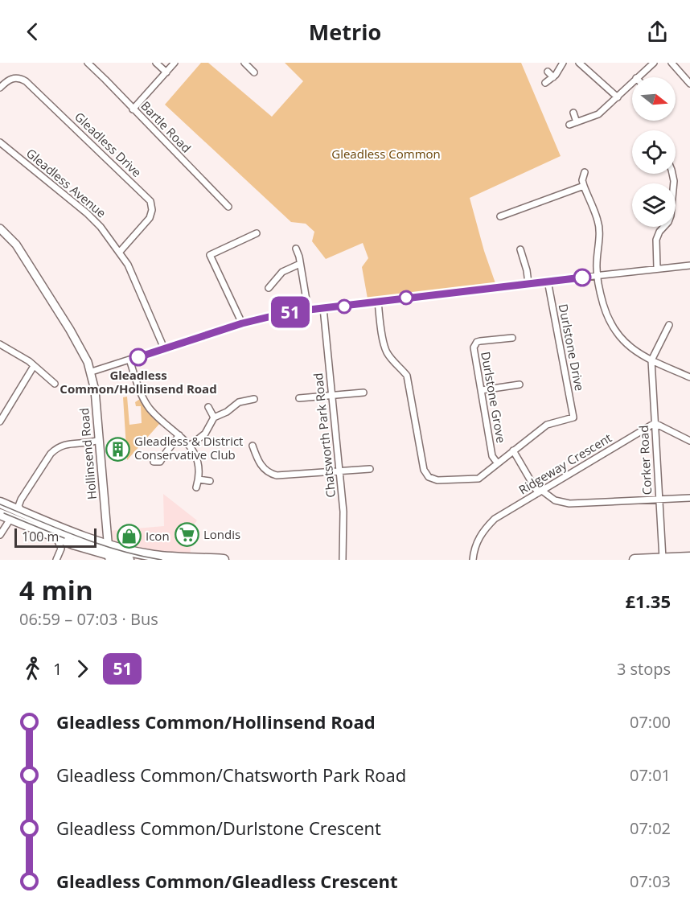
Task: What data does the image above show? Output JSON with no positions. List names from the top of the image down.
{
  "streets": {
    "main road": ["Hollinsend Road"],
    "street": [
      "Bartle Road",
      "Gleadless Drive",
      "Gleadless Avenue",
      "Durlstone Drive",
      "Durlstone Grove",
      "Chatsworth Park Road",
      "Corker Road",
      "Ridgeway Crescent"
    ]
  },
  "crossings": [
    ["Gleadless Drive", "Gleadless Avenue"],
    ["Corker Road", "Ridgeway Crescent"]
  ],
  "parks": ["Gleadless Common"],
  "places": {
    "other": ["Gleadless Common/Hollinsend Road"],
    "building": ["Gleadless & District Conservative Club"],
    "supermarket": ["Londis"],
    "shop": ["Icon"]
  },
  "lines": ["bus line 51"],
  "scale_bar": "100 m",
  "north": "right",
  "page": {
    "header": "Metrio",
    "on_map": "51",
    "scale": "100 m",
    "heading": ["4 min", "06:59 – 07:03 · Bus", "£1.35"],
    "legs": ["1", "51", "3 stops"],
    "list": [
      {
        "name": "Gleadless Common/Hollinsend Road",
        "value": "07:00"
      },
      {
        "name": "Gleadless Common/Chatsworth Park Road",
        "value": "07:01"
      },
      {
        "name": "Gleadless Common/Durlstone Crescent",
        "value": "07:02"
      },
      {
        "name": "Gleadless Common/Gleadless Crescent",
        "value": "07:03"
      }
    ]
  }
}
